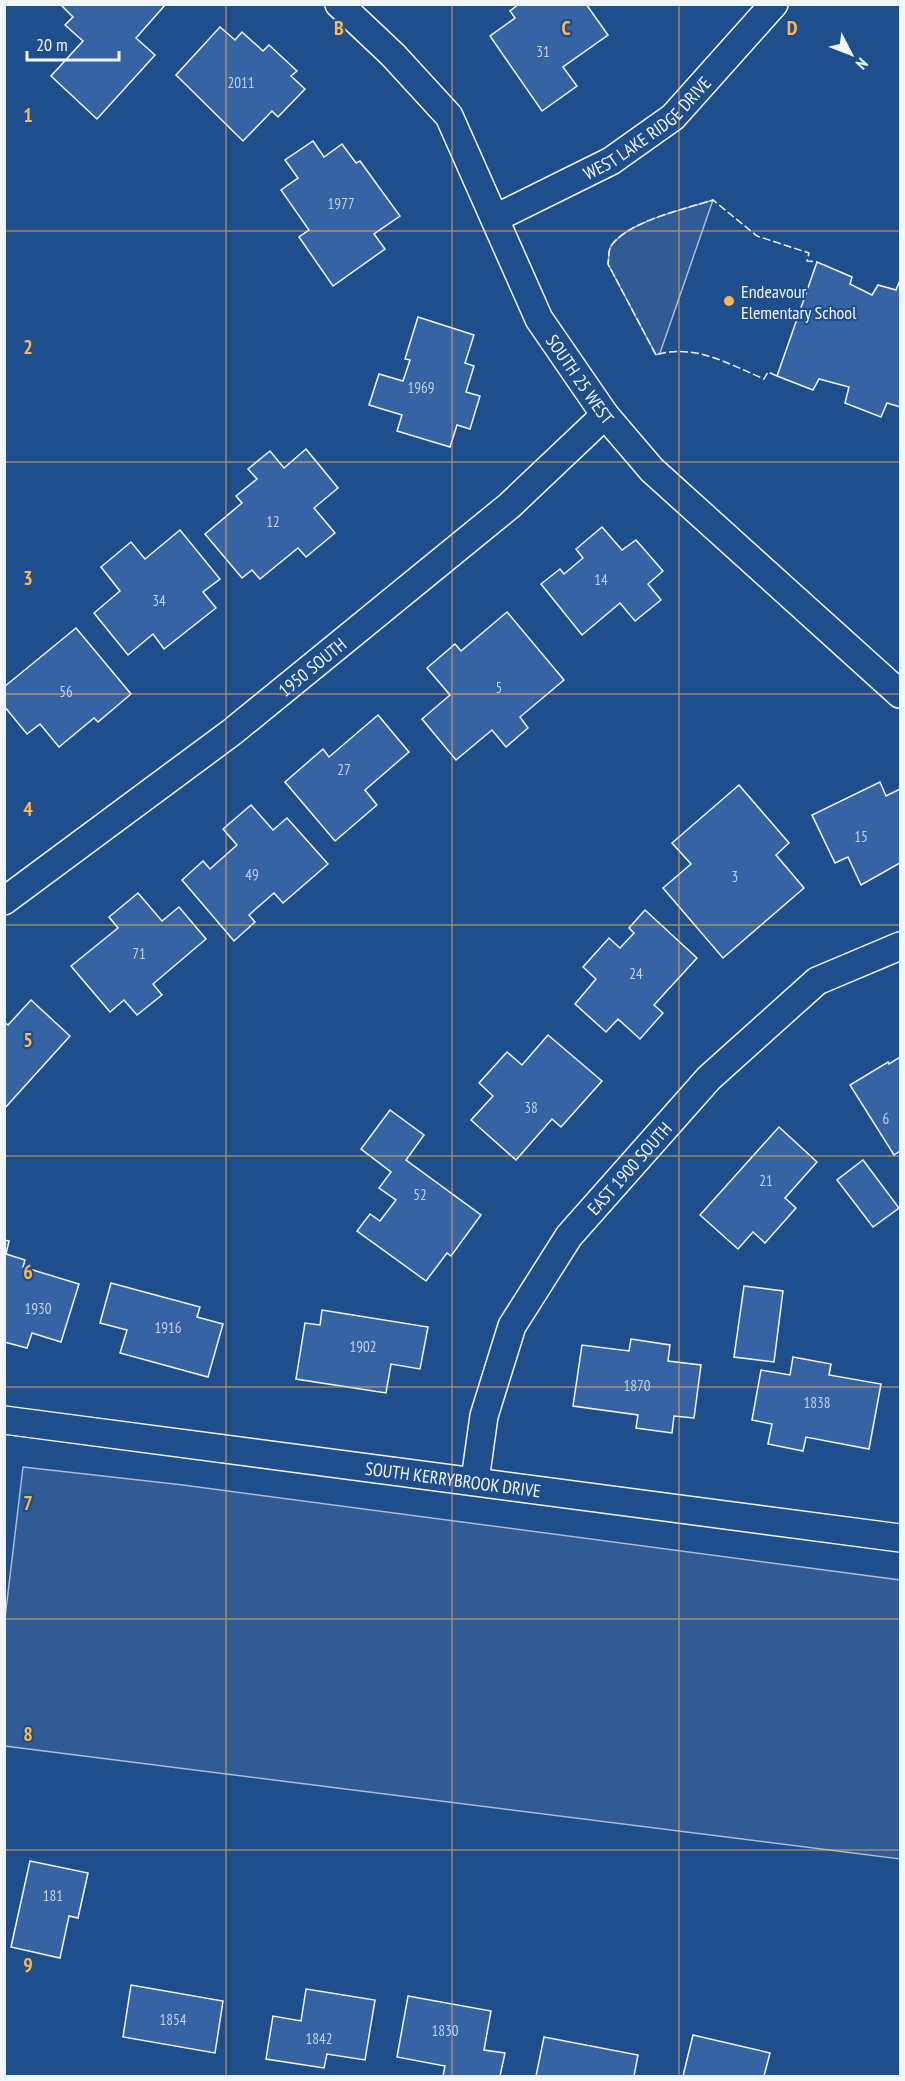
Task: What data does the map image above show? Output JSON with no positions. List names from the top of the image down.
{
  "streets": {
    "street": [
      "WEST LAKE RIDGE DRIVE",
      "SOUTH 25 WEST",
      "1950 SOUTH",
      "EAST 1900 SOUTH",
      "SOUTH KERRYBROOK DRIVE"
    ]
  },
  "crossings": [
    ["WEST LAKE RIDGE DRIVE", "SOUTH 25 WEST"],
    ["SOUTH 25 WEST", "1950 SOUTH"],
    ["EAST 1900 SOUTH", "SOUTH KERRYBROOK DRIVE"]
  ],
  "places": ["Endeavour Elementary School"],
  "house_numbers": [
    "31",
    "2011",
    "1977",
    "1969",
    "12",
    "14",
    "34",
    "5",
    "56",
    "27",
    "15",
    "49",
    "3",
    "71",
    "24",
    "38",
    "6",
    "21",
    "52",
    "1930",
    "1916",
    "1902",
    "1870",
    "1838",
    "181",
    "1854",
    "1830",
    "1842"
  ],
  "scale_bar": "20 m",
  "north": "bottom right",
  "grid": {
    "columns": ["B", "C", "D"],
    "rows": [
      "1",
      "2",
      "3",
      "4",
      "5",
      "6",
      "7",
      "8",
      "9"
    ]
  }
}
